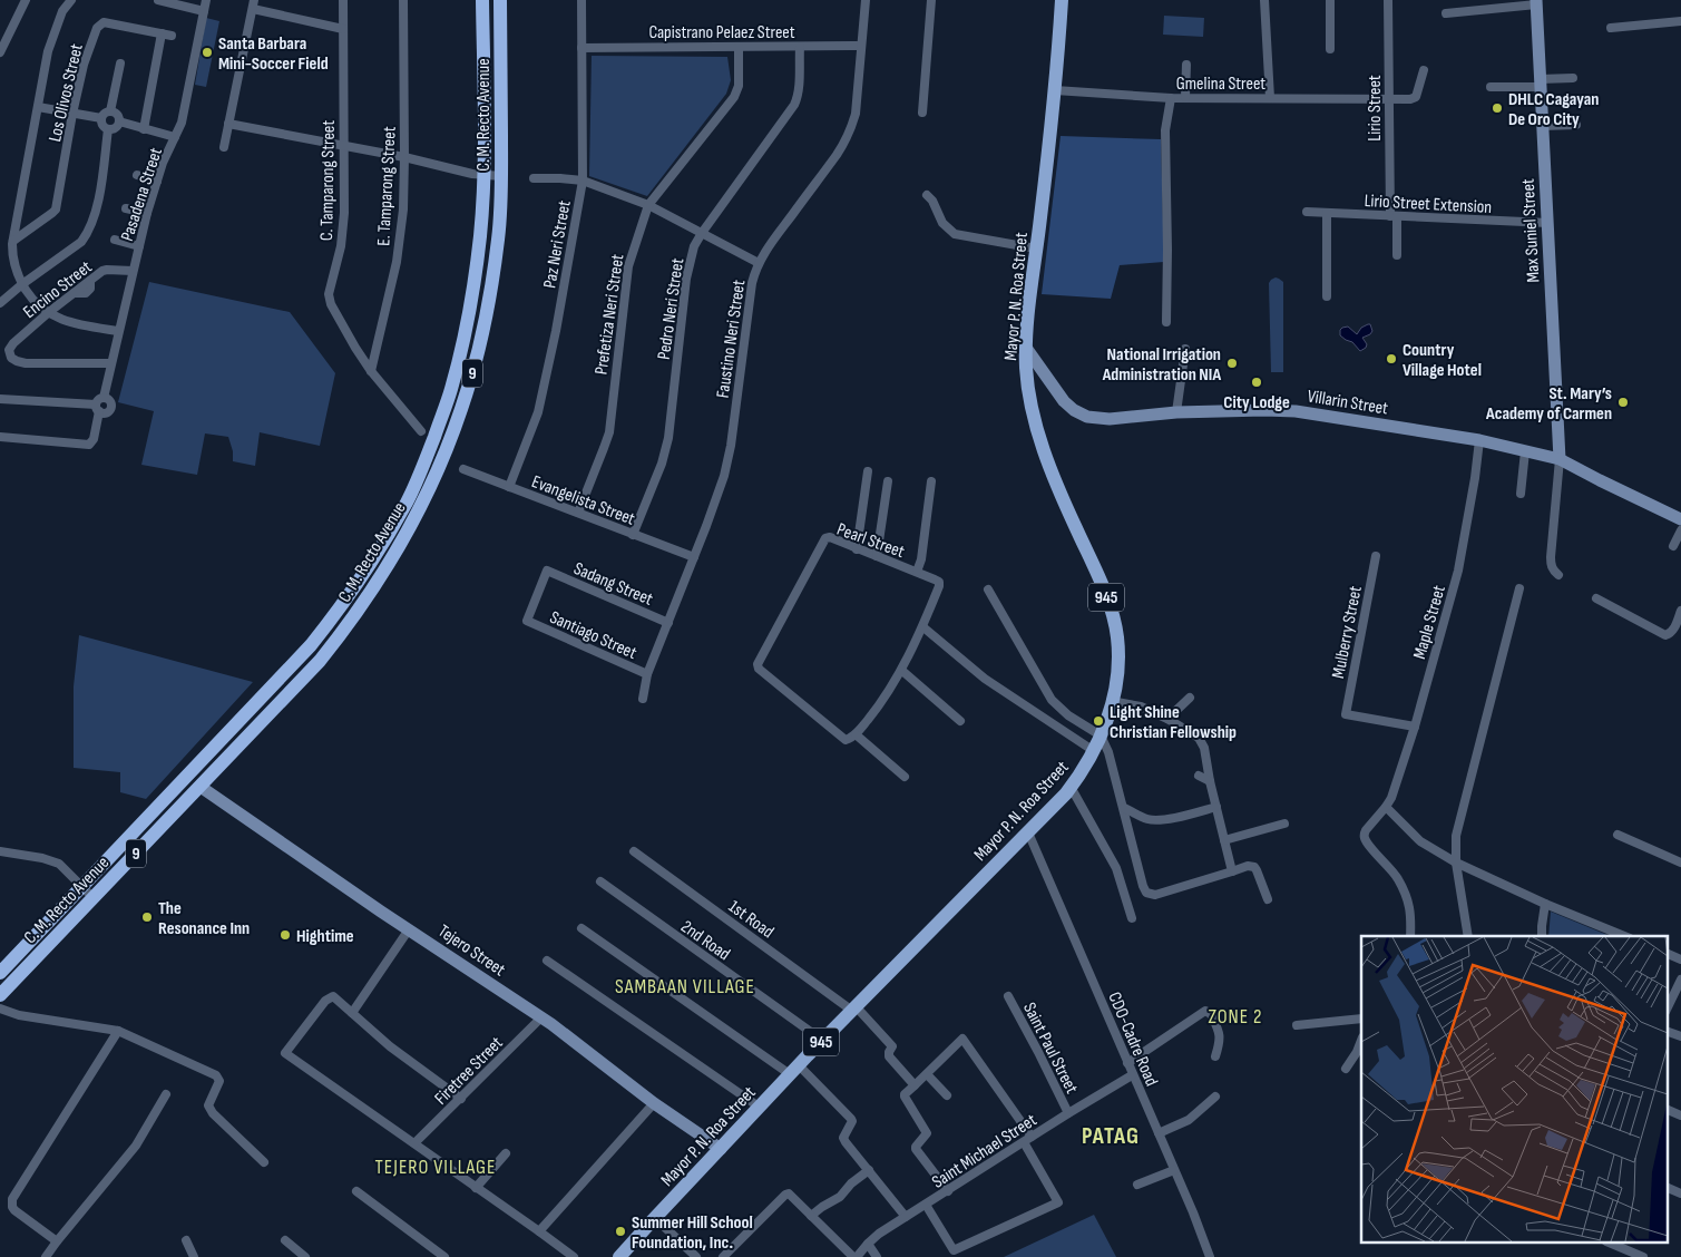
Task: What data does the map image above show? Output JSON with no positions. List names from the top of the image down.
{
  "streets": {
    "highway": ["C. M. Recto Avenue", "9"],
    "main road": [
      "Max Suniel Street",
      "Mayor P. N. Roa Street",
      "Villarin Street",
      "945",
      "Tejero Street"
    ],
    "street": [
      "Capistrano Pelaez Street",
      "Gmelina Street",
      "Los Olivos Street",
      "Lirio Street",
      "C. Tamparong Street",
      "E. Tamparong Street",
      "Pasadena Street",
      "Lirio Street Extension",
      "Paz Neri Street",
      "Encino Street",
      "Pedro Neri Street",
      "Prefetiza Neri Street",
      "Faustino Neri Street",
      "Evangelista Street",
      "Pearl Street",
      "Sadang Street",
      "Maple Street",
      "Mulberry Street",
      "Santiago Street",
      "1st Road",
      "2nd Road",
      "CDO-Cadre Road",
      "Saint Paul Street",
      "Firetree Street",
      "Saint Michael Street"
    ]
  },
  "crossings": [
    ["Capistrano Pelaez Street", "Paz Neri Street"],
    ["Capistrano Pelaez Street", "Pedro Neri Street"],
    ["Capistrano Pelaez Street", "Prefetiza Neri Street"],
    ["Capistrano Pelaez Street", "Faustino Neri Street"],
    ["Gmelina Street", "Lirio Street"],
    ["Gmelina Street", "Mayor P. N. Roa Street"],
    ["Lirio Street", "Lirio Street Extension"],
    ["C. M. Recto Avenue", "Tejero Street"],
    ["C. Tamparong Street", "E. Tamparong Street"],
    ["Pasadena Street", "Encino Street"],
    ["Lirio Street Extension", "Max Suniel Street"],
    ["Max Suniel Street", "Villarin Street"],
    ["Paz Neri Street", "Evangelista Street"],
    ["Mayor P. N. Roa Street", "Villarin Street"],
    ["Mayor P. N. Roa Street", "1st Road"],
    ["Mayor P. N. Roa Street", "2nd Road"],
    ["Mayor P. N. Roa Street", "Tejero Street"],
    ["Mayor P. N. Roa Street", "CDO-Cadre Road"],
    ["Pedro Neri Street", "Evangelista Street"],
    ["Prefetiza Neri Street", "Evangelista Street"],
    ["Faustino Neri Street", "Evangelista Street"],
    ["Faustino Neri Street", "Sadang Street"],
    ["Faustino Neri Street", "Santiago Street"],
    ["Villarin Street", "Maple Street"],
    ["Sadang Street", "Santiago Street"],
    ["Maple Street", "Mulberry Street"],
    ["Tejero Street", "Firetree Street"],
    ["CDO-Cadre Road", "Saint Michael Street"],
    ["Saint Paul Street", "Saint Michael Street"]
  ],
  "districts": [
    "SAMBAAN VILLAGE",
    "ZONE 2",
    "PATAG",
    "TEJERO VILLAGE"
  ],
  "places": [
    "Santa Barbara Mini-Soccer Field",
    "DHLC Cagayan De Oro City",
    "Country Village Hotel",
    "National Irrigation Administration NIA",
    "City Lodge",
    "St. Mary’s Academy of Carmen",
    "Light Shine Christian Fellowship",
    "The Resonance Inn",
    "Hightime",
    "Summer Hill School Foundation, Inc."
  ]
}
